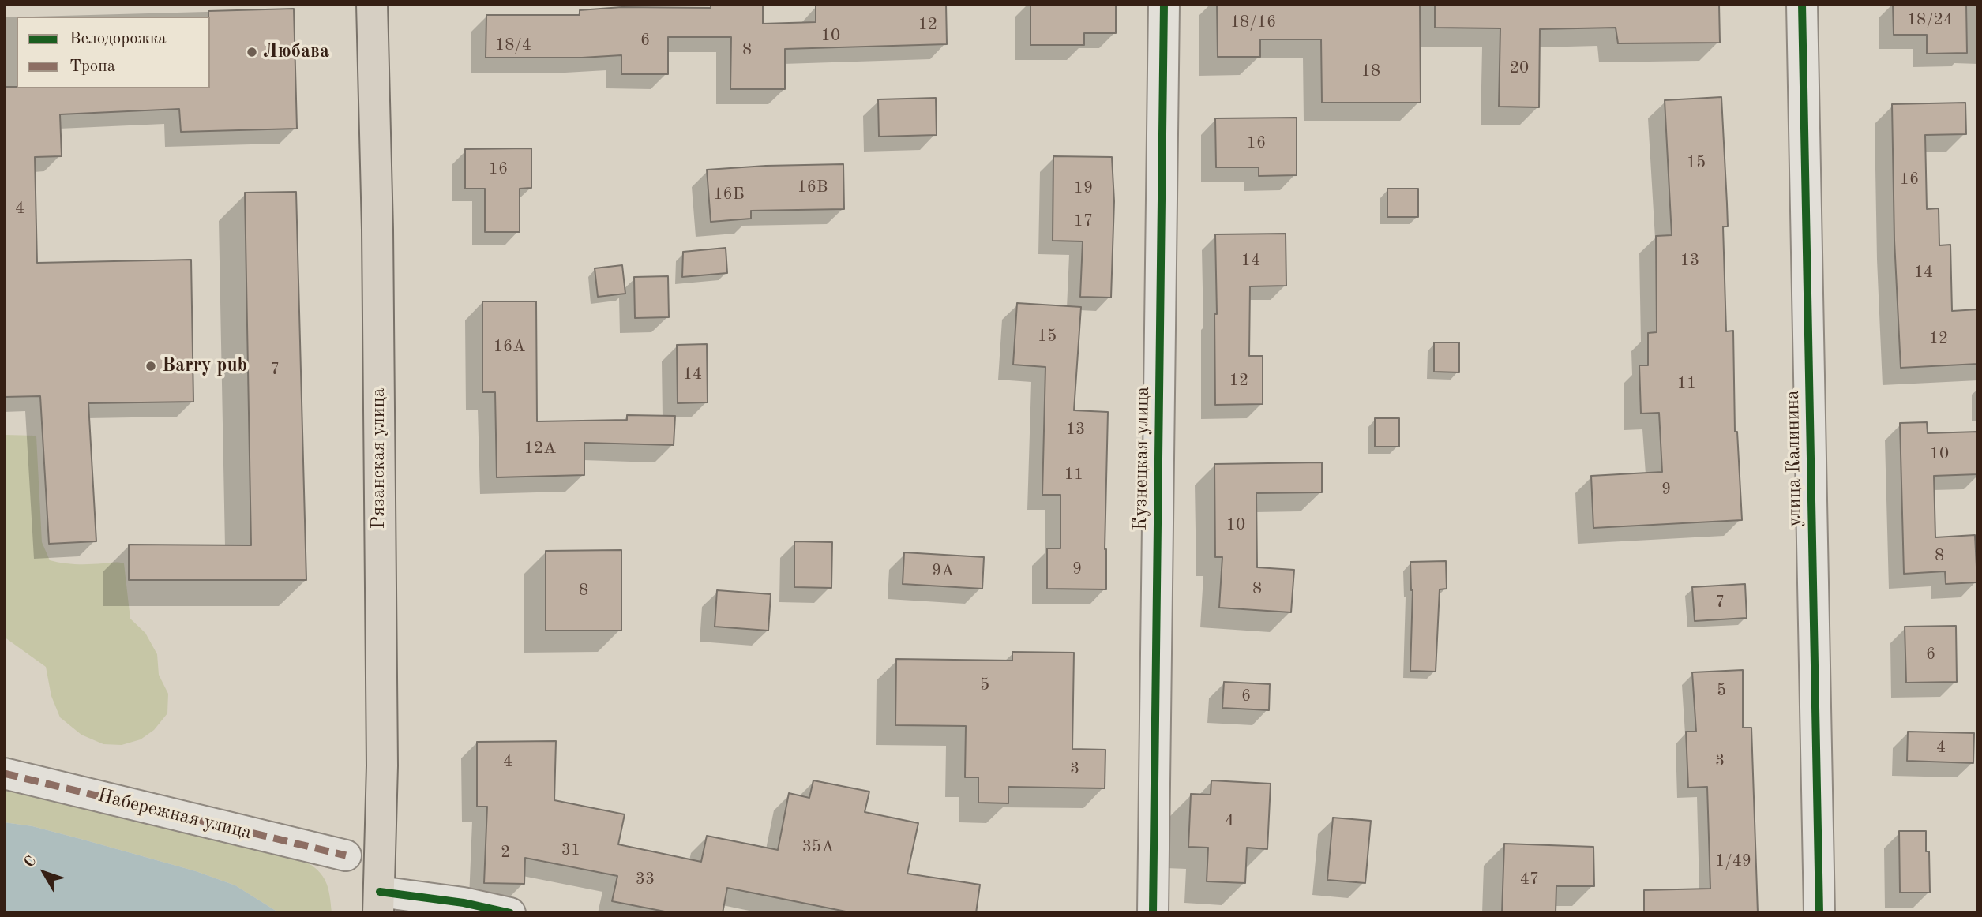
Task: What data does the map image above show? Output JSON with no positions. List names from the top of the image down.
{
  "streets": {
    "main road": ["Рязанская улица"],
    "street": ["Кузнецкая улица", "улица Калинина", "Набережная улица"]
  },
  "places": ["Любава", "Barry pub"],
  "house_numbers": [
    "18/24",
    "18/16",
    "12",
    "10",
    "6",
    "18/4",
    "8",
    "20",
    "18",
    "16",
    "15",
    "16",
    "16",
    "16В",
    "19",
    "16Б",
    "4",
    "17",
    "14",
    "13",
    "14",
    "15",
    "12",
    "16А",
    "7",
    "14",
    "12",
    "11",
    "13",
    "12А",
    "10",
    "11",
    "9",
    "10",
    "8",
    "9",
    "9А",
    "8",
    "8",
    "7",
    "6",
    "5",
    "5",
    "6",
    "4",
    "3",
    "4",
    "3",
    "4",
    "35А",
    "31",
    "2",
    "1/49",
    "33",
    "47"
  ],
  "legend": ["Велодорожка", "Тропа"],
  "north": "top left"
}
